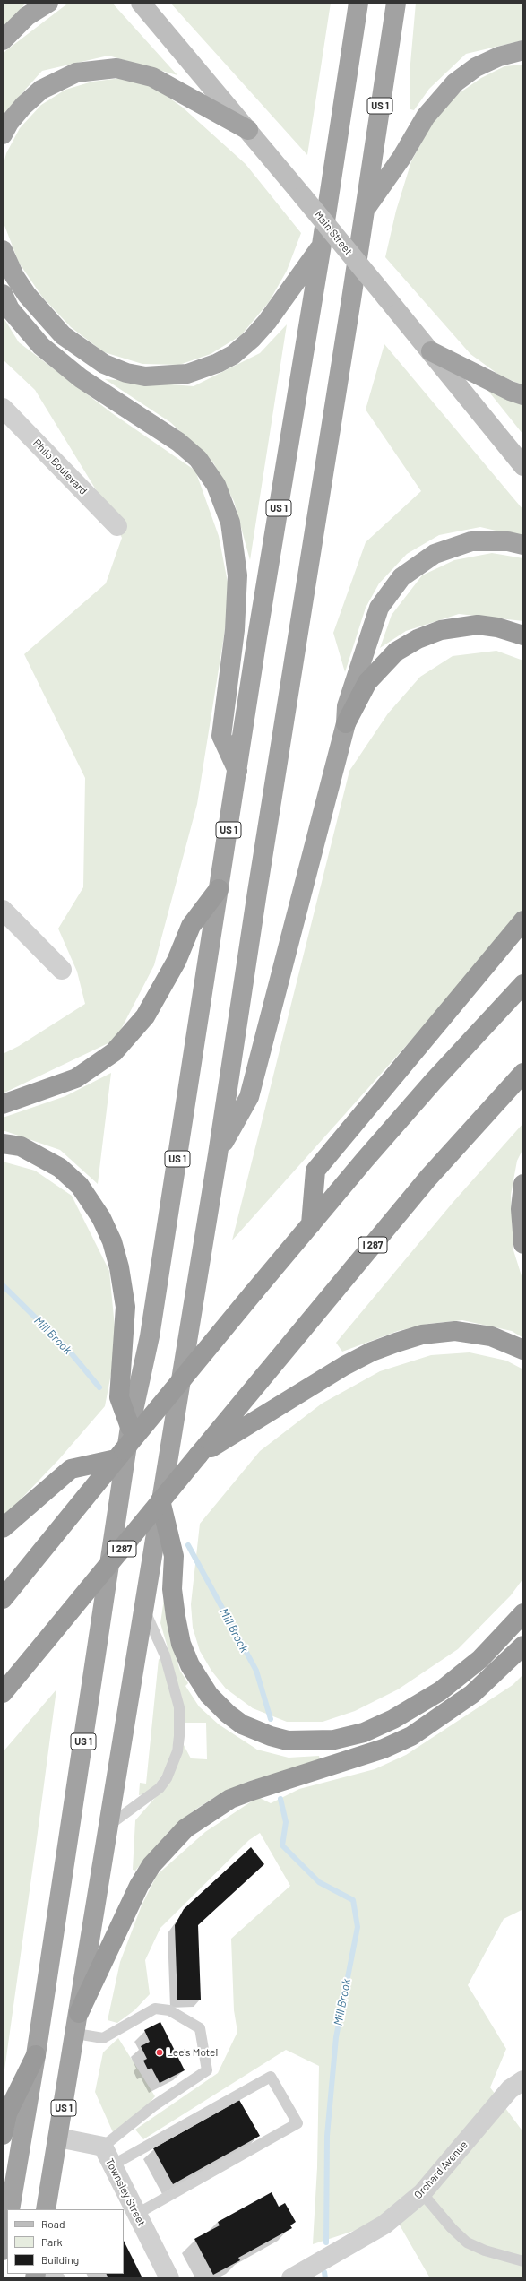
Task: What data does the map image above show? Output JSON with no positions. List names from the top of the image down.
{
  "streets": {
    "highway": ["US 1", "I 287"],
    "main road": ["Main Street"],
    "street": ["Philo Boulevard", "Orchard Avenue", "Townsley Street"]
  },
  "crossings": [
    ["US 1", "Townsley Street"]
  ],
  "water": ["Mill Brook"],
  "places": ["Lee's Motel"],
  "legend": ["Road", "Park", "Building"]
}
